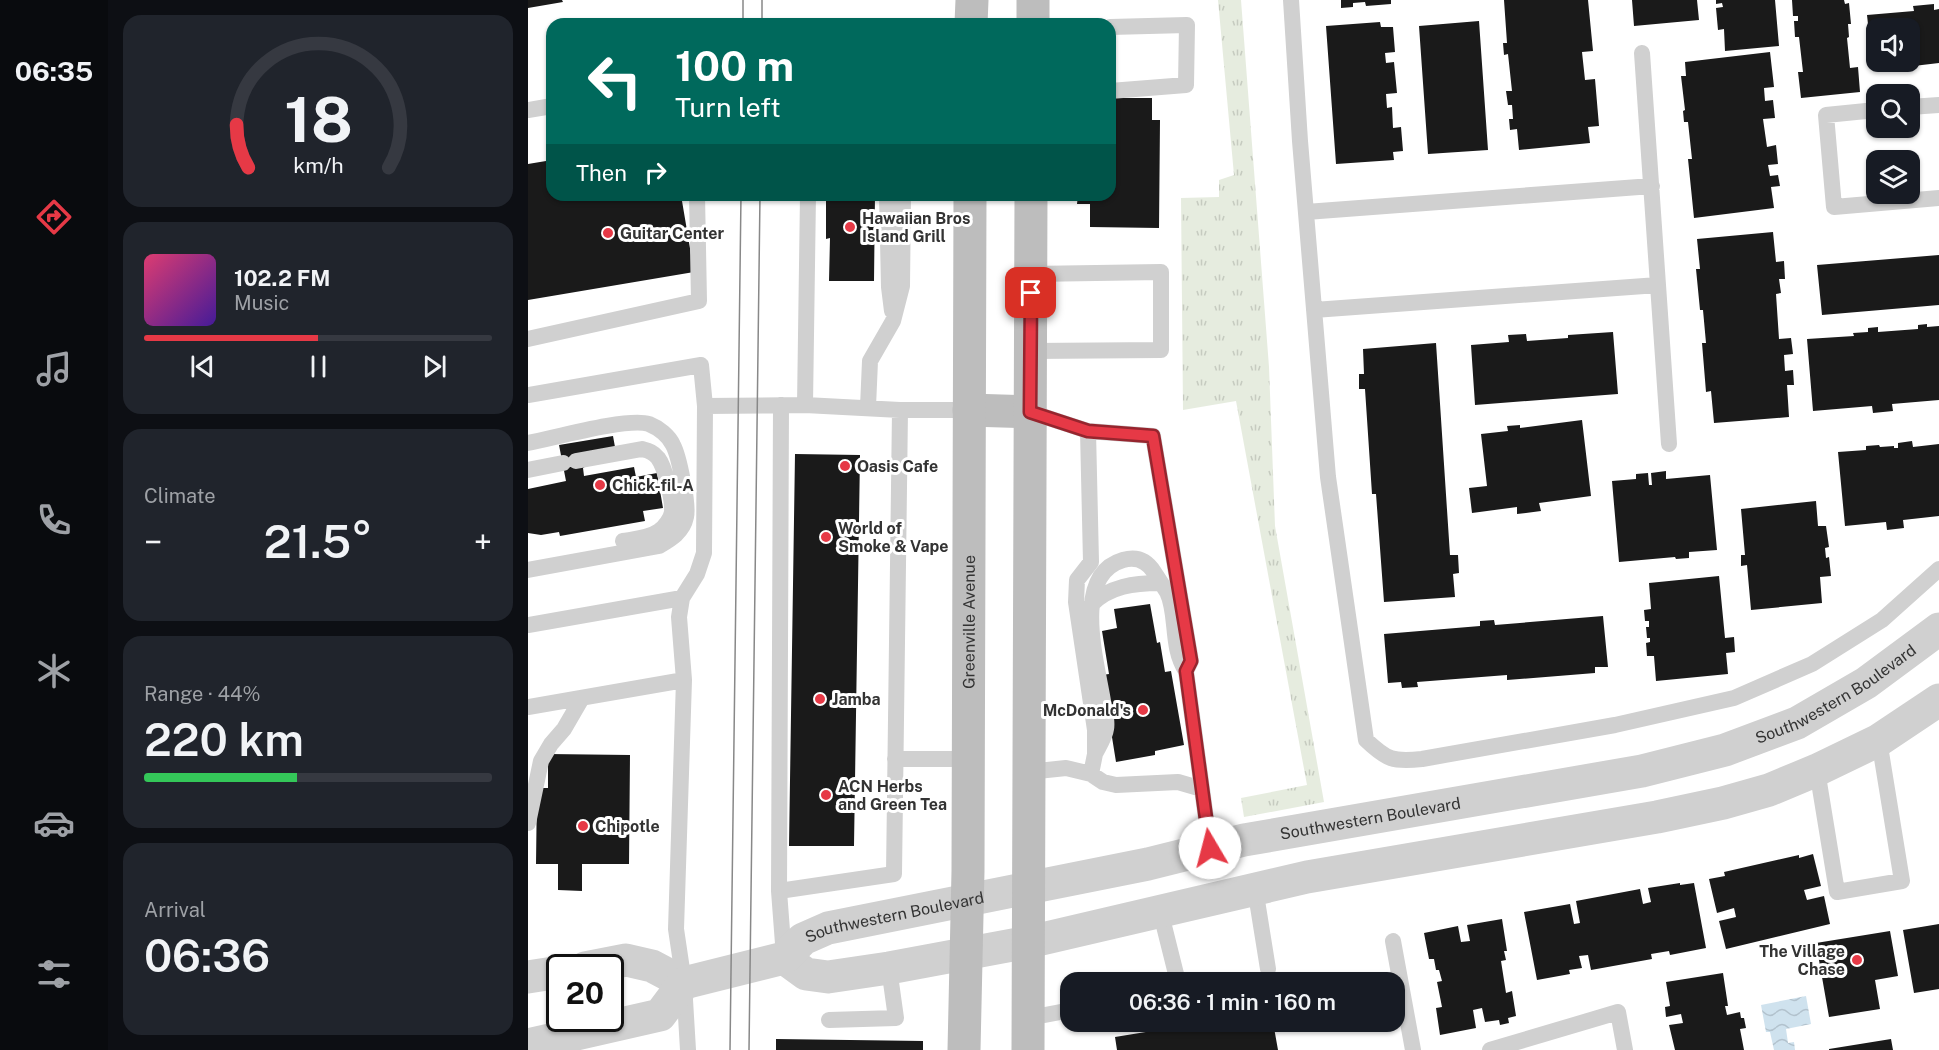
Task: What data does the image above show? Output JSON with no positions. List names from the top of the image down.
{
  "streets": {
    "main road": ["Greenville Avenue"],
    "street": ["Southwestern Boulevard"]
  },
  "crossings": [
    ["Greenville Avenue", "Southwestern Boulevard"]
  ],
  "places": [
    "Hawaiian Bros Island Grill",
    "Guitar Center",
    "Oasis Cafe",
    "Chick-fil-A",
    "World of Smoke & Vape",
    "Jamba",
    "McDonald's",
    "ACN Herbs and Green Tea",
    "Chipotle",
    "The Village Chase"
  ],
  "page": {
    "tabs": "06:35",
    "turn": ["100 m", "Turn left"],
    "then": "Then",
    "song": ["102.2 FM", "Music"],
    "tile": [
      "Climate",
      ["Range · 44%", "220 km"],
      ["Arrival", "06:36"]
    ],
    "heat": ["−", "21.5°", "+"],
    "limit": "20",
    "trip": "06:36 · 1 min · 160 m",
    "gauge": ["18", "km/h"]
  }
}
